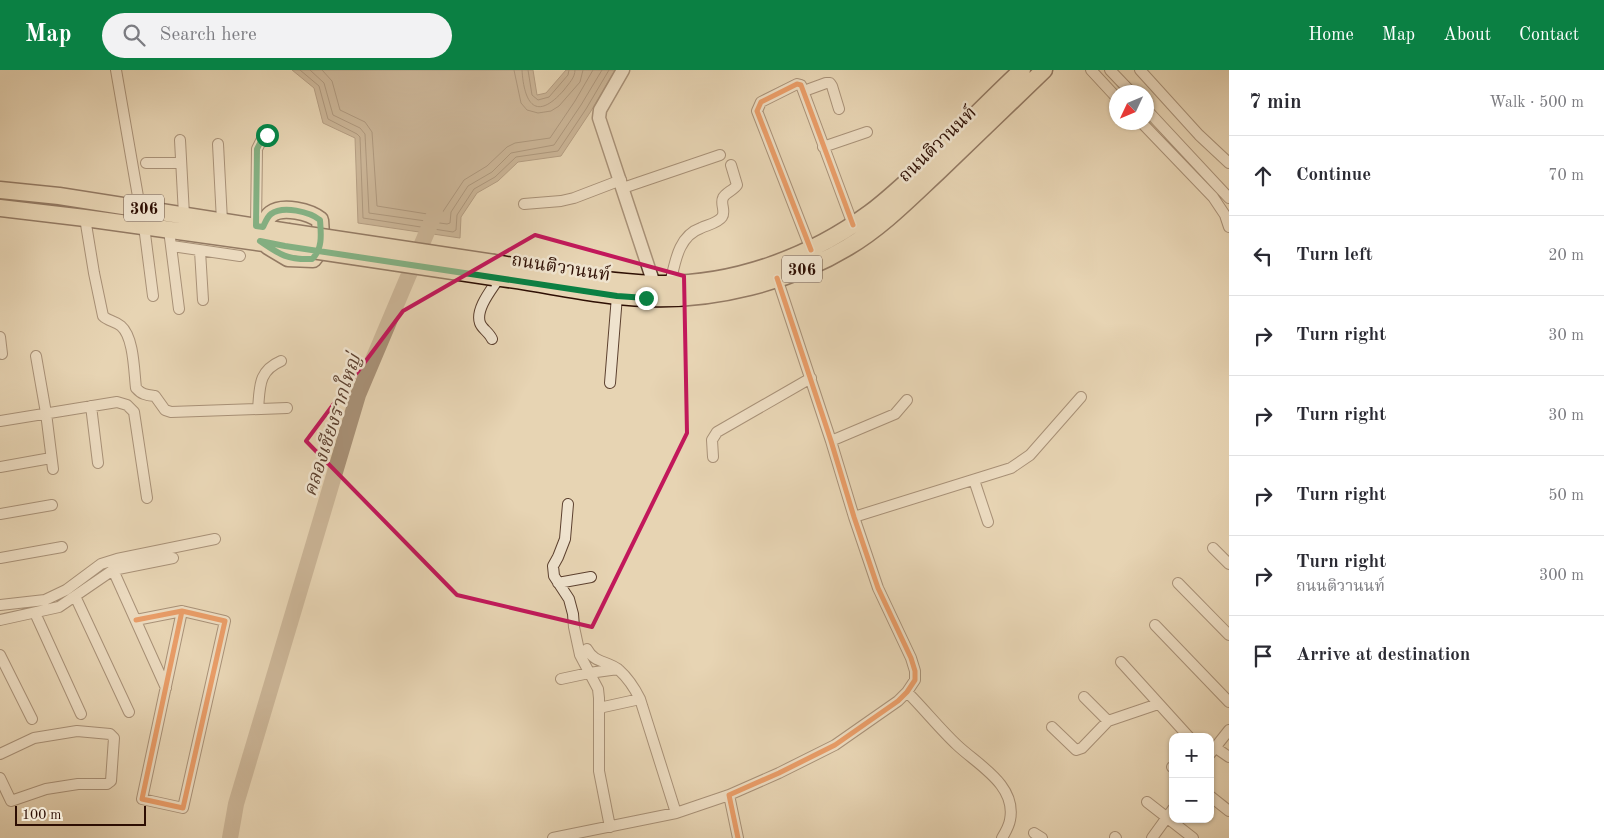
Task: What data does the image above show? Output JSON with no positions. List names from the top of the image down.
{
  "streets": {
    "main road": ["ถนนติวานนท์", "306"]
  },
  "water": ["คลองเชียงรากใหญ่"],
  "scale_bar": "100 m",
  "north": "bottom left",
  "page": {
    "header": "Map",
    "search": "Search here",
    "nav": [
      "Home",
      "Map",
      "About",
      "Contact"
    ],
    "heading": ["7 min", "Walk · 500 m"],
    "list": [
      ["Continue", "70 m"],
      ["Turn left", "20 m"],
      ["Turn right", "30 m"],
      ["Turn right", "30 m"],
      ["Turn right", "50 m"],
      ["Turn right", "ถนนติวานนท์", "300 m"],
      "Arrive at destination"
    ],
    "map_buttons": ["+", "−"],
    "scale": "100 m"
  }
}
